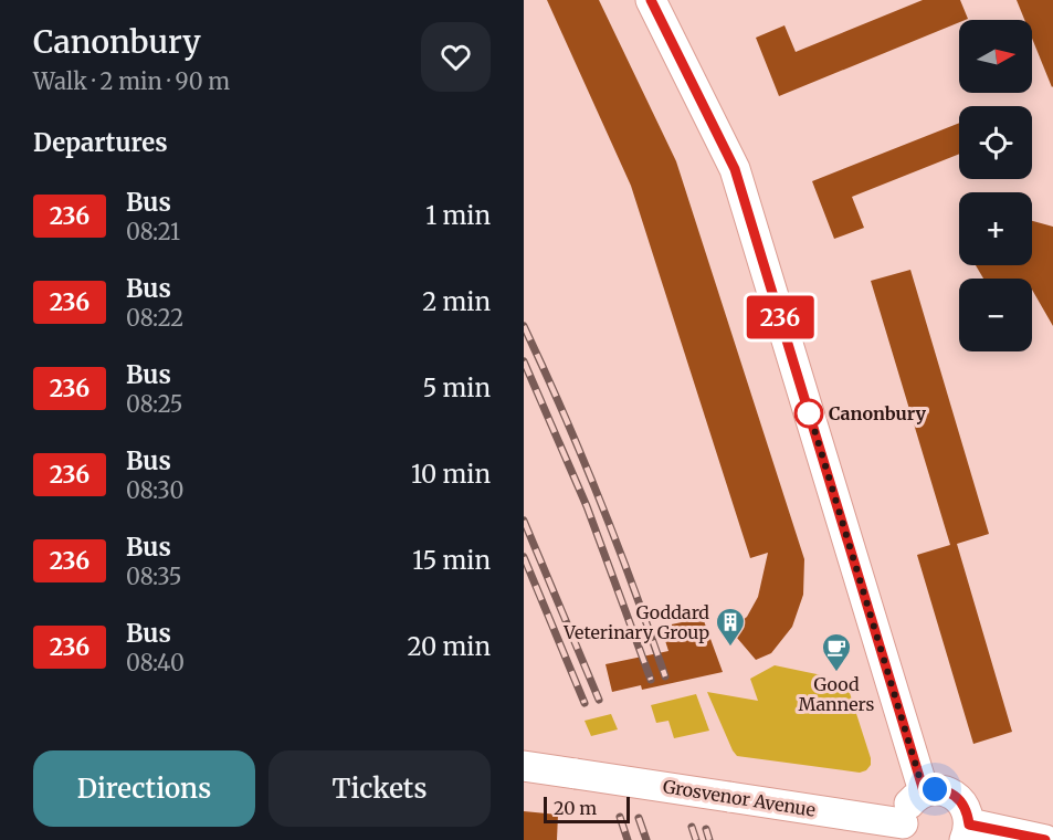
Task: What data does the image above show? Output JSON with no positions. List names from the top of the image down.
{
  "streets": {
    "street": ["Grosvenor Avenue"]
  },
  "places": {
    "other": ["Canonbury"],
    "building": ["Goddard Veterinary Group"],
    "cafe": ["Good Manners"]
  },
  "lines": ["bus line 236"],
  "scale_bar": "20 m",
  "north": "right",
  "page": {
    "heading": [
      ["Canonbury", "Walk · 2 min · 90 m"],
      "Departures"
    ],
    "on_map": "236",
    "map_buttons": ["+", "−"],
    "list": [
      {
        "mark": "236",
        "name": "Bus",
        "note": "08:21",
        "value": "1 min"
      },
      {
        "mark": "236",
        "name": "Bus",
        "note": "08:22",
        "value": "2 min"
      },
      {
        "mark": "236",
        "name": "Bus",
        "note": "08:25",
        "value": "5 min"
      },
      {
        "mark": "236",
        "name": "Bus",
        "note": "08:30",
        "value": "10 min"
      },
      {
        "mark": "236",
        "name": "Bus",
        "note": "08:35",
        "value": "15 min"
      },
      {
        "mark": "236",
        "name": "Bus",
        "note": "08:40",
        "value": "20 min"
      }
    ],
    "buttons": ["Directions", "Tickets"],
    "scale": "20 m"
  }
}
